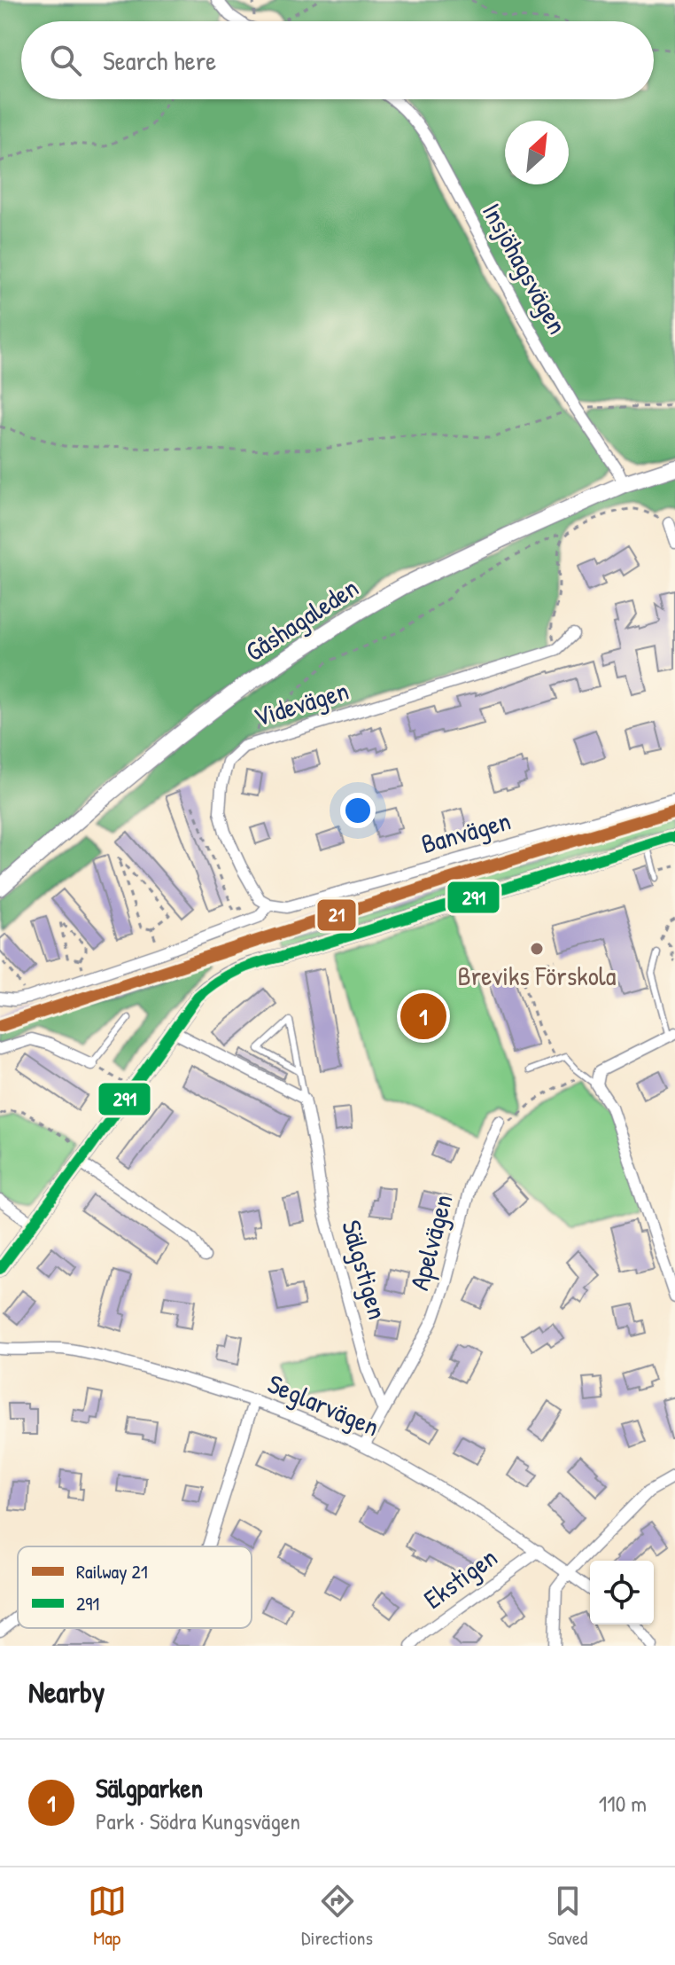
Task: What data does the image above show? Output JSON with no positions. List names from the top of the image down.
{
  "streets": {
    "main road": ["Gåshagaleden"],
    "street": [
      "Insjöhagsvägen",
      "Videvägen",
      "Banvägen",
      "Apelvägen",
      "Sälgstigen",
      "Seglarvägen",
      "Ekstigen"
    ]
  },
  "crossings": [
    ["Insjöhagsvägen", "Gåshagaleden"],
    ["Videvägen", "Banvägen"],
    ["Apelvägen", "Sälgstigen"],
    ["Seglarvägen", "Ekstigen"]
  ],
  "places": ["Breviks Förskola"],
  "lines": ["rail line 21", "transit line 291"],
  "legend": ["Railway 21", "291"],
  "north": "top right",
  "page": {
    "search": "Search here",
    "pins": "1",
    "heading": "Nearby",
    "list": [
      {
        "mark": "1",
        "name": "Sälgparken",
        "note": "Park · Södra Kungsvägen",
        "value": "110 m"
      }
    ],
    "nav": ["Map", "Directions", "Saved"]
  }
}
